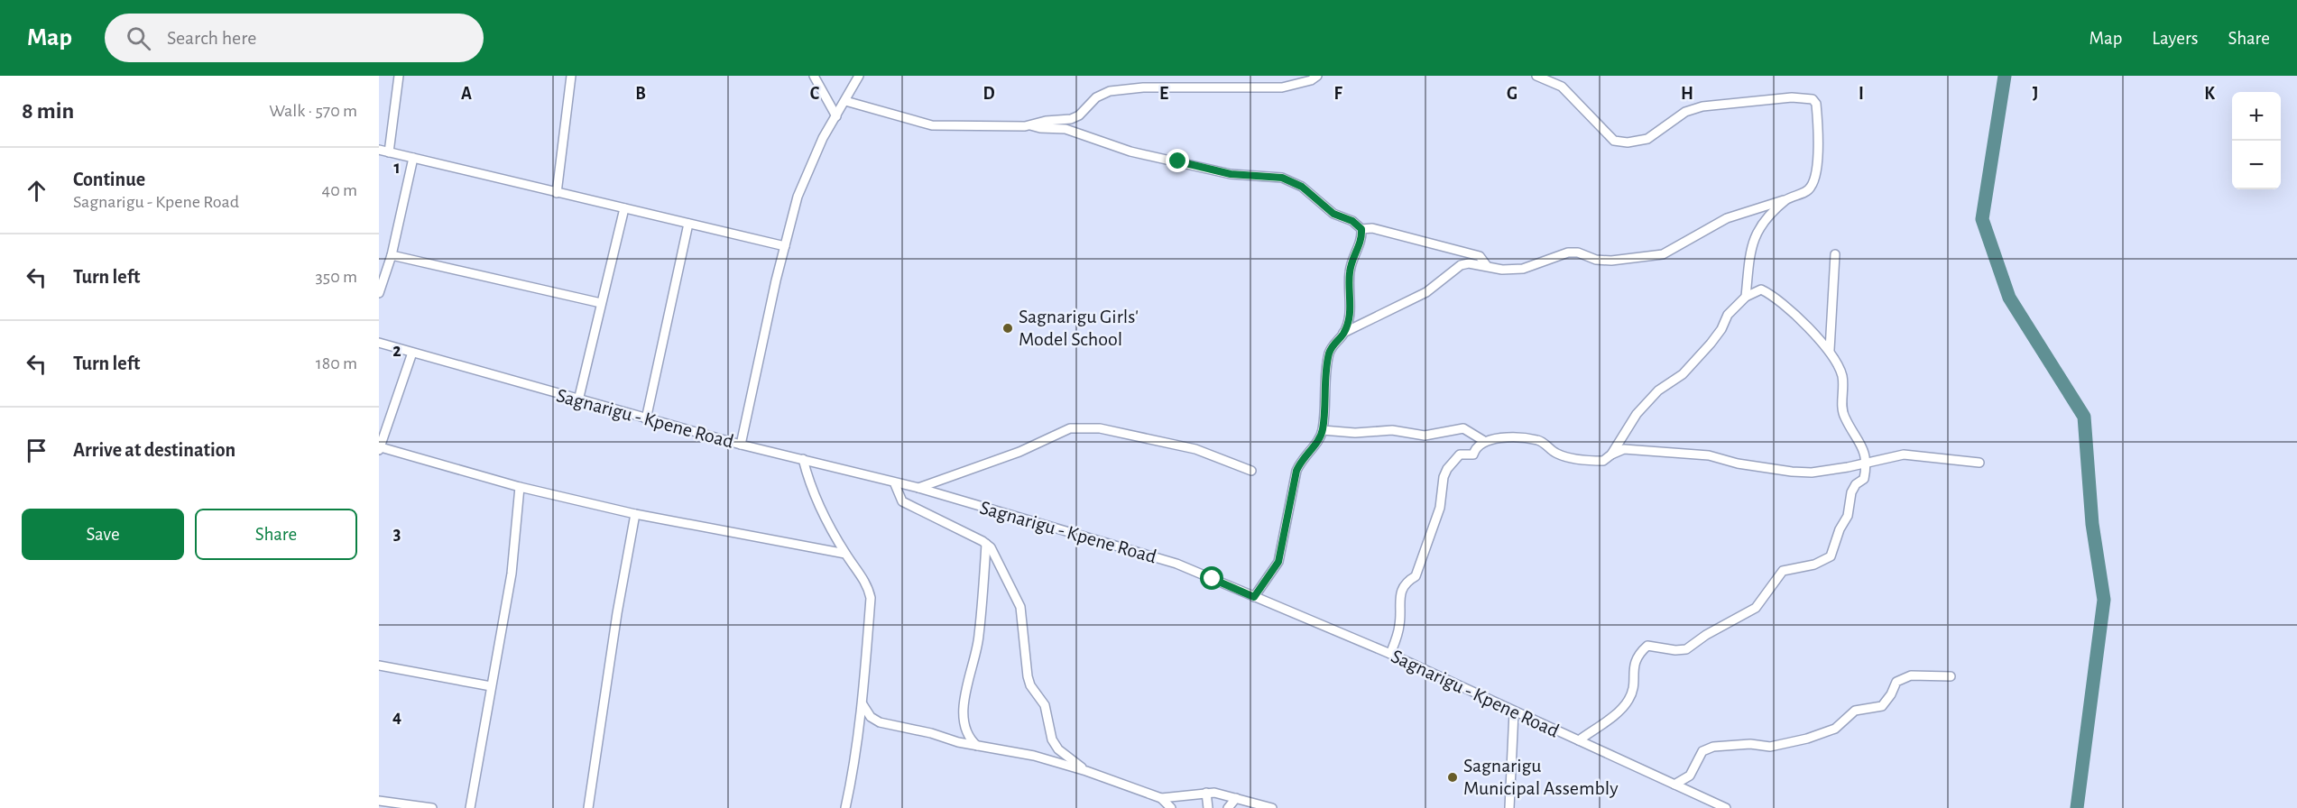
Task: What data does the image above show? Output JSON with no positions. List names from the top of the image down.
{
  "streets": {
    "street": ["Sagnarigu - Kpene Road"]
  },
  "places": ["Sagnarigu Girls' Model School", "Sagnarigu Municipal Assembly"],
  "page": {
    "header": "Map",
    "search": "Search here",
    "nav": ["Map", "Layers", "Share"],
    "heading": ["8 min", "Walk · 570 m"],
    "map_buttons": ["+", "−"],
    "list": [
      ["Continue", "Sagnarigu - Kpene Road", "40 m"],
      ["Turn left", "350 m"],
      ["Turn left", "180 m"],
      "Arrive at destination"
    ],
    "buttons": ["Save", "Share"]
  },
  "grid": {
    "columns": [
      "A",
      "B",
      "C",
      "D",
      "E",
      "F",
      "G",
      "H",
      "I",
      "J",
      "K"
    ],
    "rows": [
      "1",
      "2",
      "3",
      "4"
    ]
  }
}
